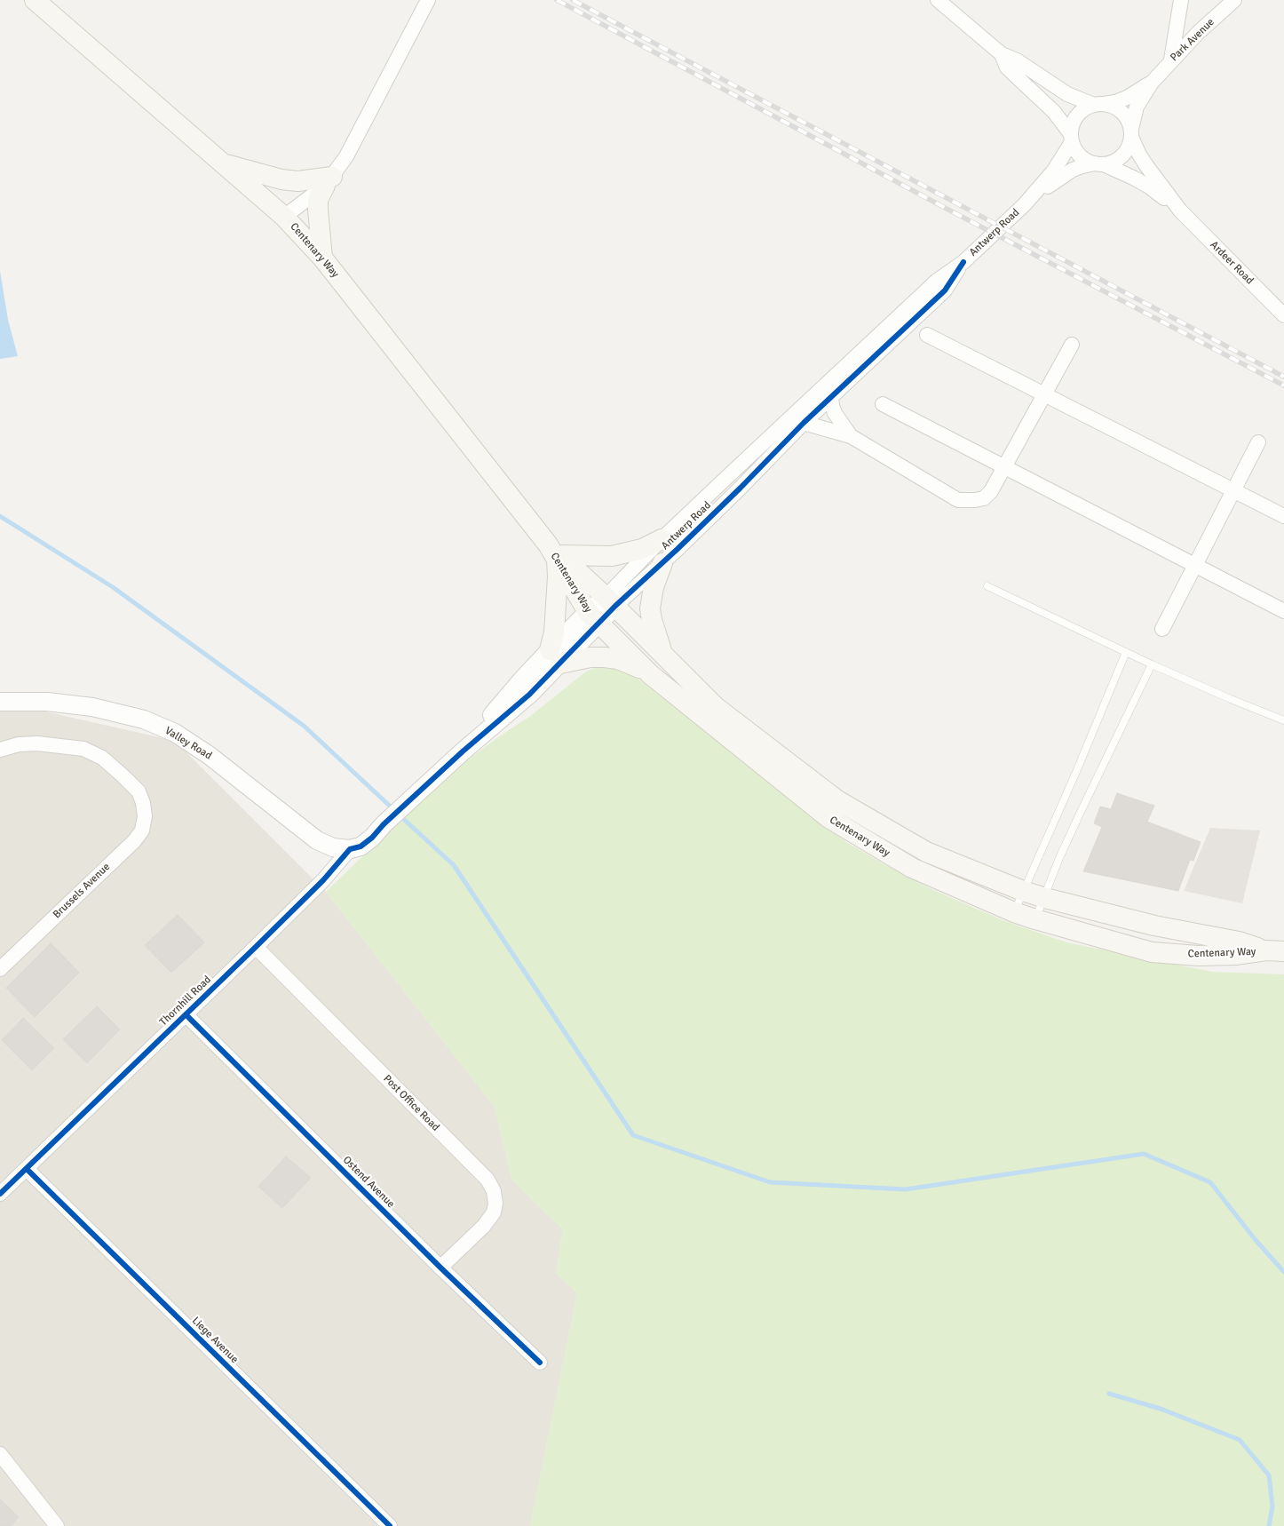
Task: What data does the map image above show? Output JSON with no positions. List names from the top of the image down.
{
  "streets": {
    "main road": ["Centenary Way"],
    "street": [
      "Park Avenue",
      "Antwerp Road",
      "Ardeer Road",
      "Valley Road",
      "Brussels Avenue",
      "Thornhill Road",
      "Post Office Road",
      "Ostend Avenue",
      "Liege Avenue"
    ]
  },
  "crossings": [
    ["Park Avenue", "Antwerp Road"],
    ["Park Avenue", "Ardeer Road"],
    ["Antwerp Road", "Centenary Way"],
    ["Antwerp Road", "Ardeer Road"],
    ["Antwerp Road", "Thornhill Road"],
    ["Valley Road", "Thornhill Road"],
    ["Thornhill Road", "Post Office Road"],
    ["Thornhill Road", "Ostend Avenue"],
    ["Thornhill Road", "Liege Avenue"],
    ["Post Office Road", "Ostend Avenue"]
  ]
}
